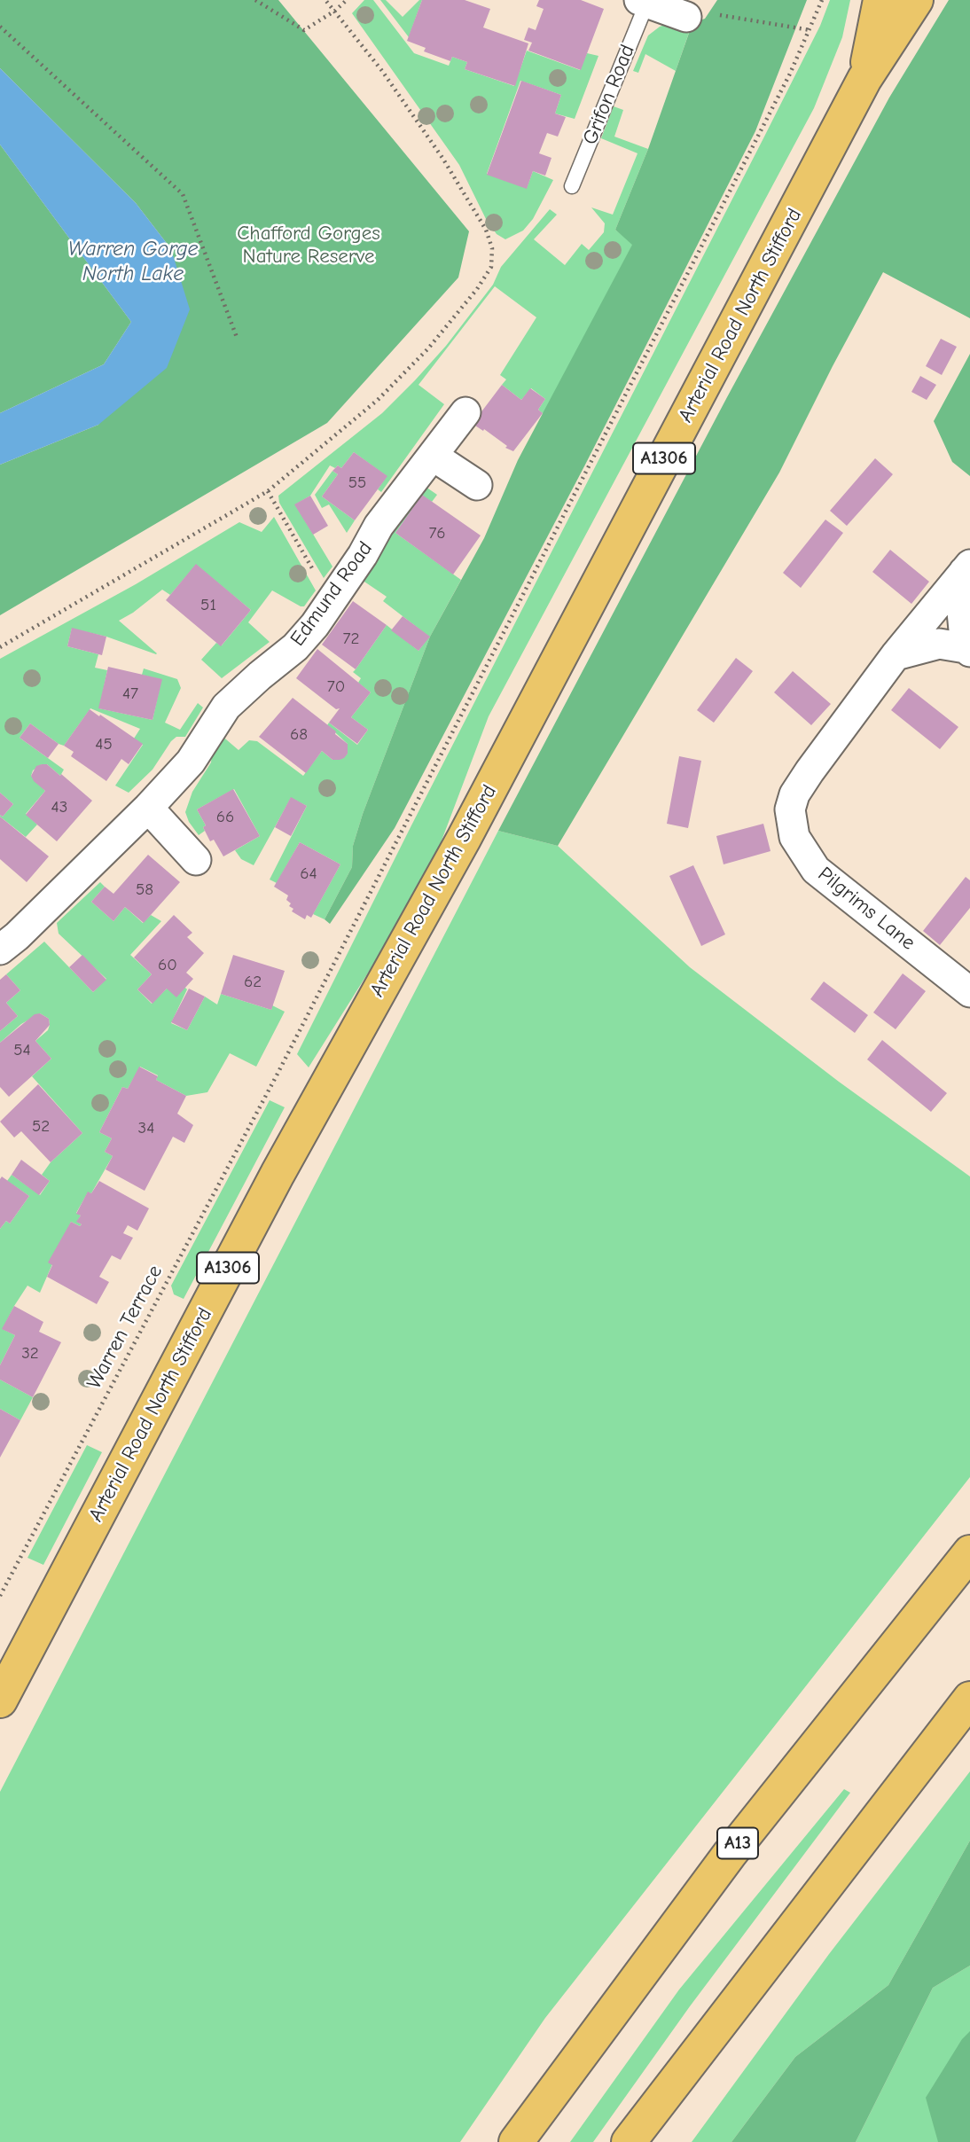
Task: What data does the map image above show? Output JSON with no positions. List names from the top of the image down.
{
  "streets": {
    "main road": ["Arterial Road North Stifford", "A1306", "A13"],
    "street": ["Grifon Road", "Edmund Road", "Pilgrims Lane"],
    "path": ["Warren Terrace"]
  },
  "water": ["Warren Gorge North Lake"],
  "parks": ["Chafford Gorges Nature Reserve"],
  "house_numbers": [
    "55",
    "76",
    "51",
    "72",
    "70",
    "47",
    "68",
    "45",
    "43",
    "66",
    "64",
    "58",
    "60",
    "62",
    "54",
    "52",
    "34",
    "32"
  ]
}
